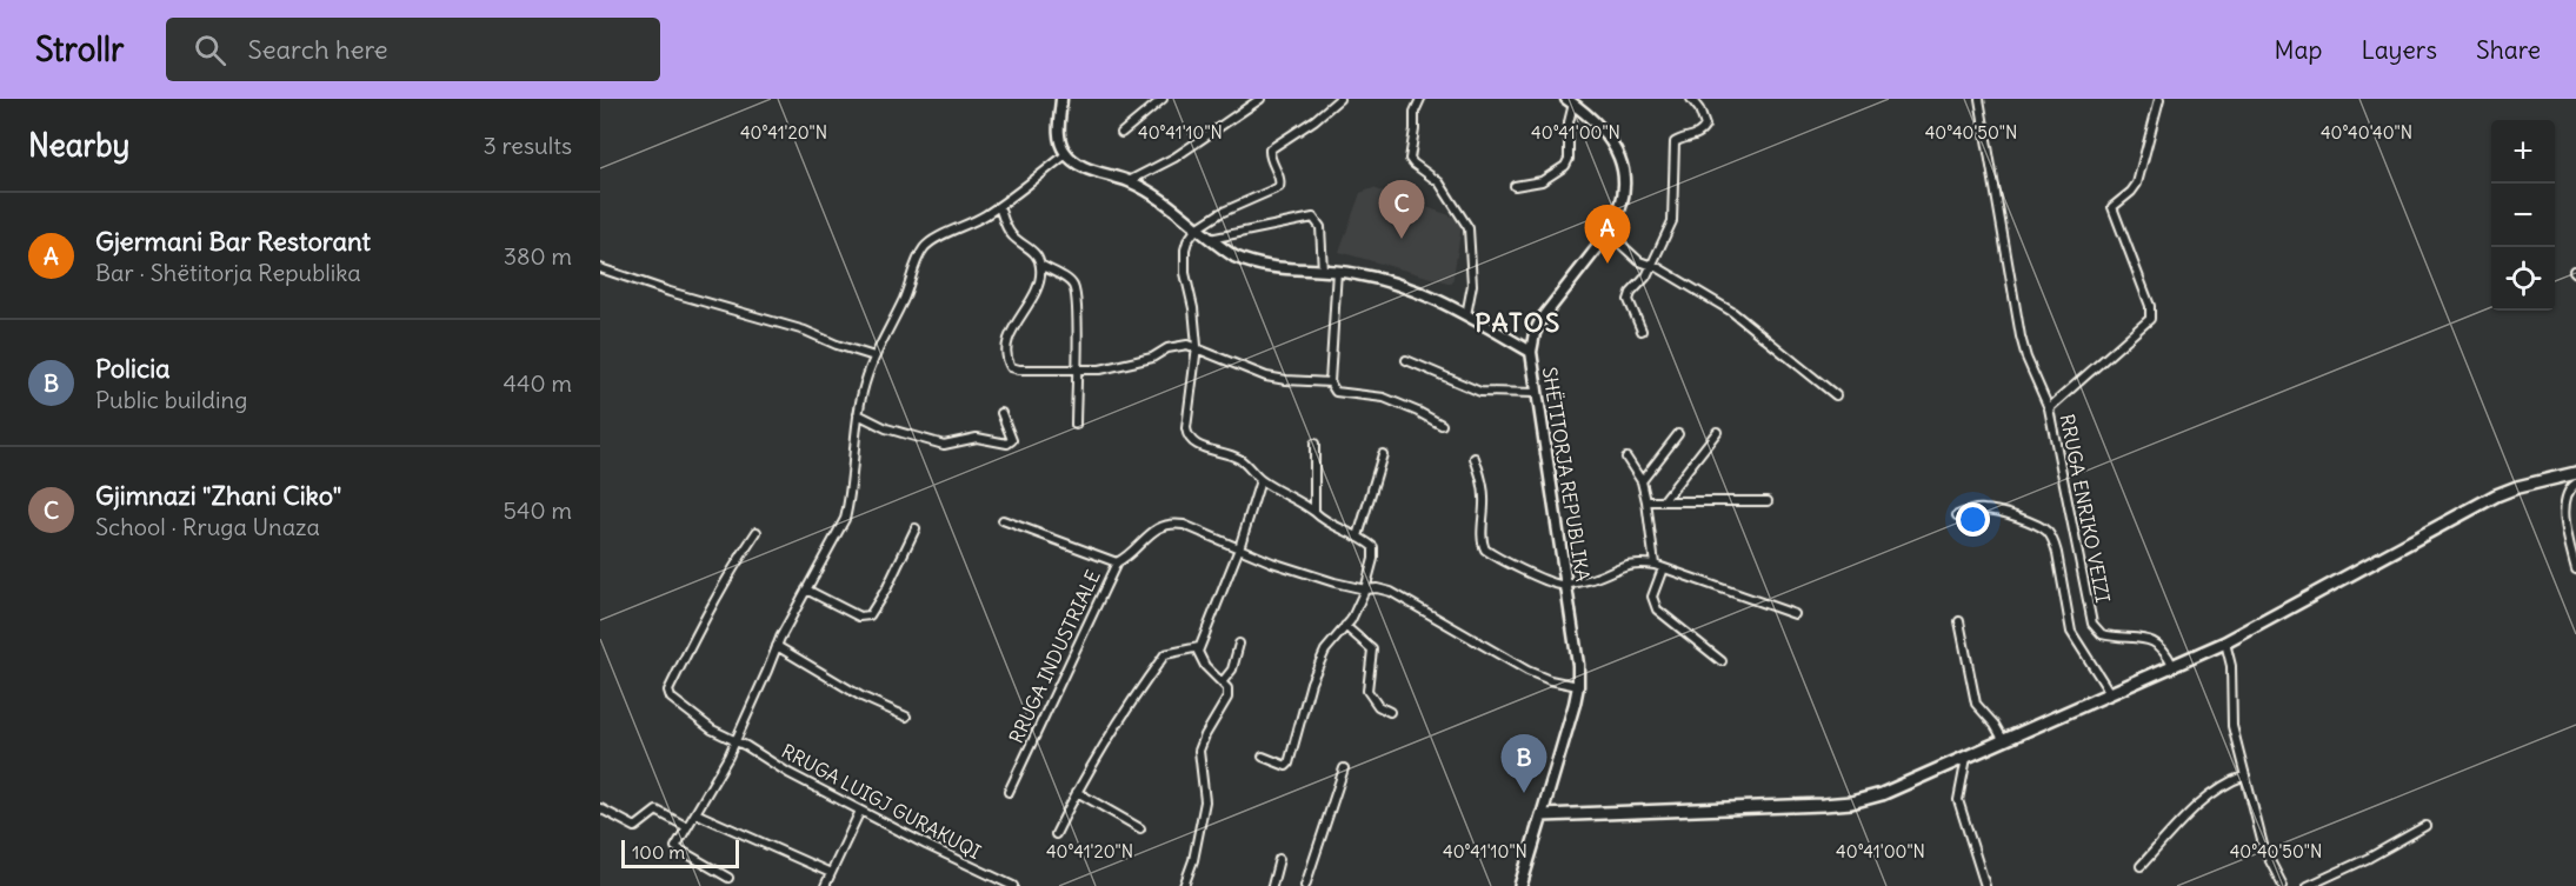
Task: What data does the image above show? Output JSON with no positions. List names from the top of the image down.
{
  "streets": {
    "main road": ["SHËTITORJA REPUBLIKA"],
    "street": ["RRUGA ENRIKO VEIZI", "RRUGA INDUSTRIALE", "RRUGA LUIGJ GURAKUQI"]
  },
  "crossings": [
    ["SHËTITORJA REPUBLIKA", "RRUGA INDUSTRIALE"]
  ],
  "districts": ["PATOS"],
  "scale_bar": "100 m",
  "page": {
    "header": "Strollr",
    "search": "Search here",
    "nav": ["Map", "Layers", "Share"],
    "heading": ["Nearby", "3 results"],
    "map_buttons": ["+", "−"],
    "pins": ["C", "A", "B"],
    "list": [
      {
        "mark": "A",
        "name": "Gjermani Bar Restorant",
        "note": "Bar · Shëtitorja Republika",
        "value": "380 m"
      },
      {
        "mark": "B",
        "name": "Policia",
        "note": "Public building",
        "value": "440 m"
      },
      {
        "mark": "C",
        "name": "Gjimnazi \"Zhani Ciko\"",
        "note": "School · Rruga Unaza",
        "value": "540 m"
      }
    ],
    "scale": "100 m"
  },
  "coordinates": [
    "40°41'20\"N",
    "40°41'10\"N",
    "40°41'00\"N",
    "40°40'50\"N",
    "40°40'40\"N"
  ]
}
